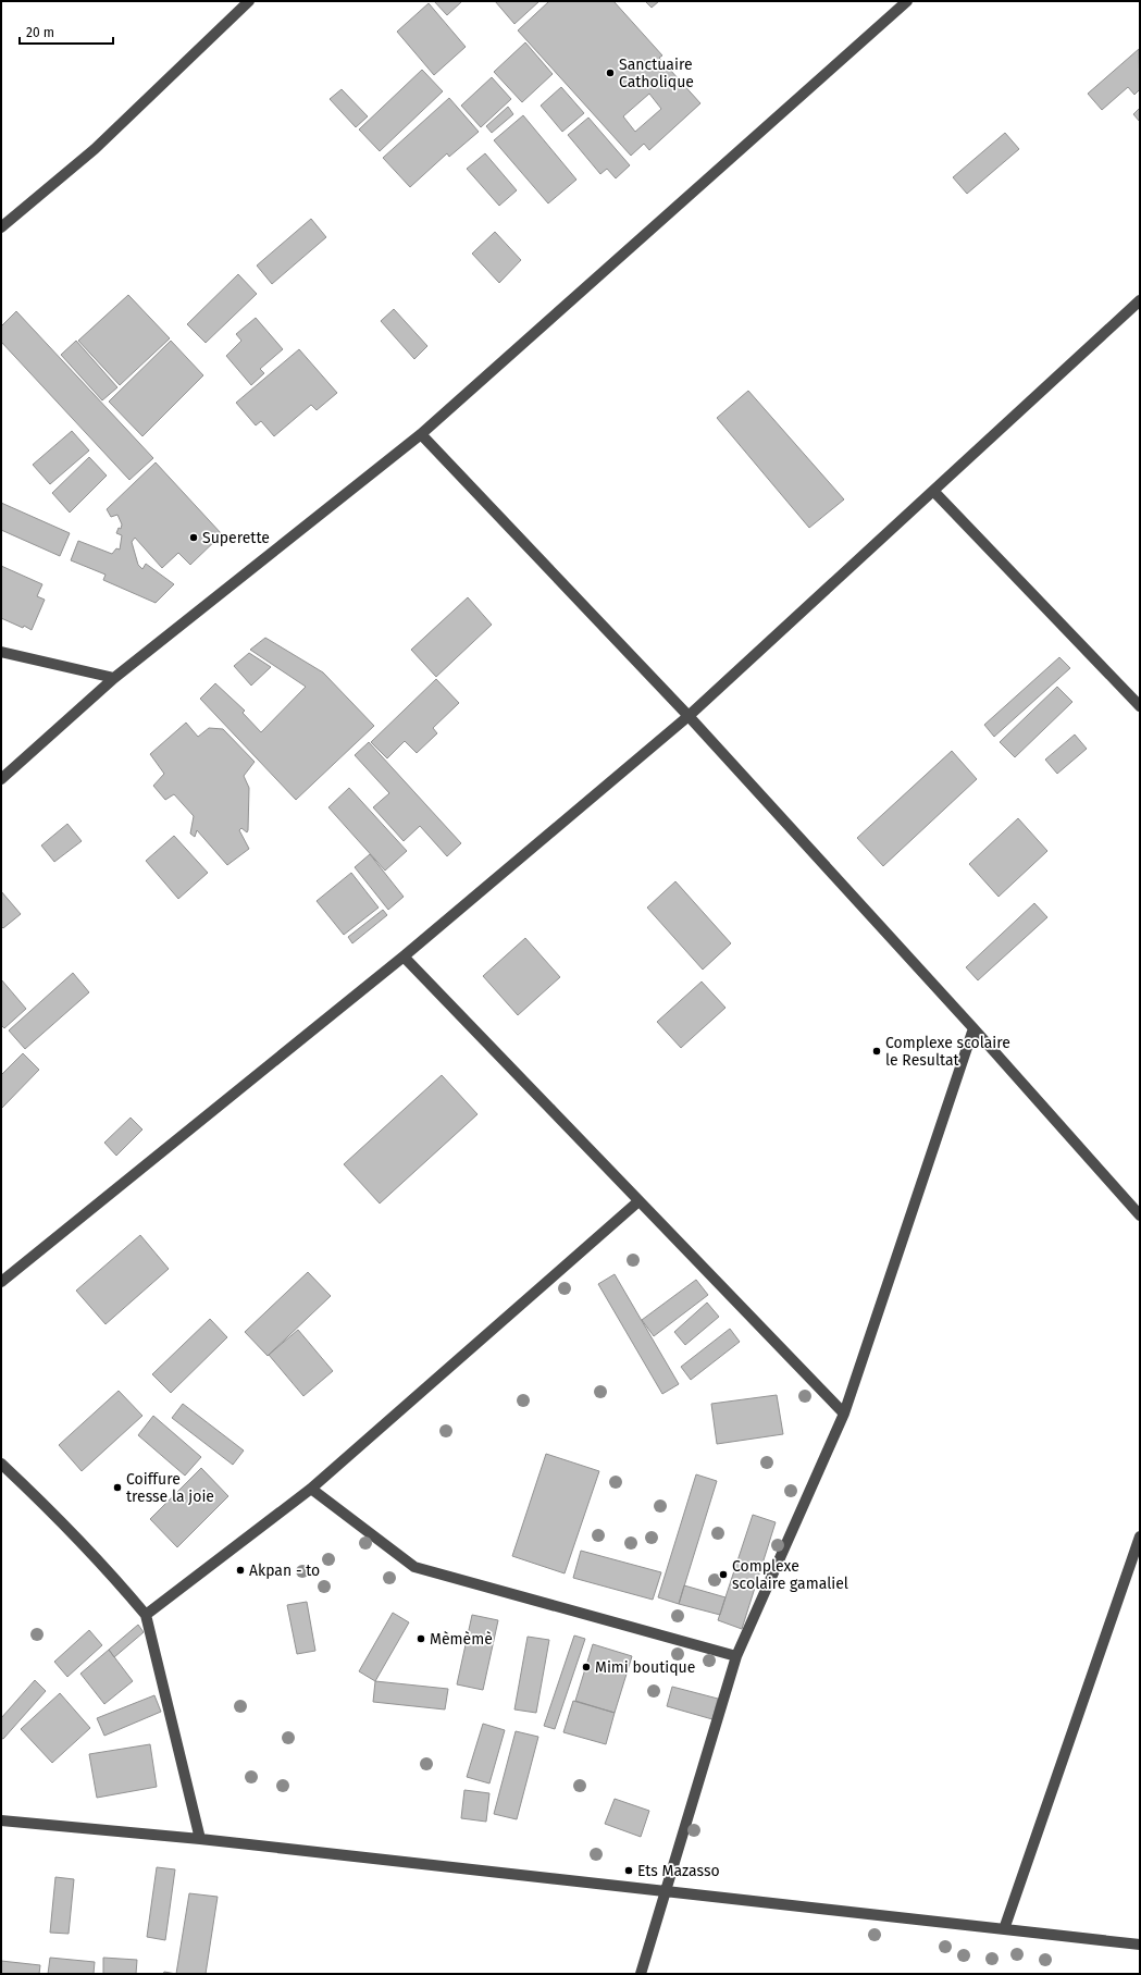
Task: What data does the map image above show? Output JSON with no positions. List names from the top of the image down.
{
  "places": [
    "Sanctuaire Catholique",
    "Superette",
    "Complexe scolaire le Resultat",
    "Coiffure tresse la joie",
    "Akpan - to",
    "Complexe scolaire gamaliel",
    "Mèmèmè",
    "Mimi boutique",
    "Ets Mazasso"
  ],
  "scale_bar": "20 m"
}
